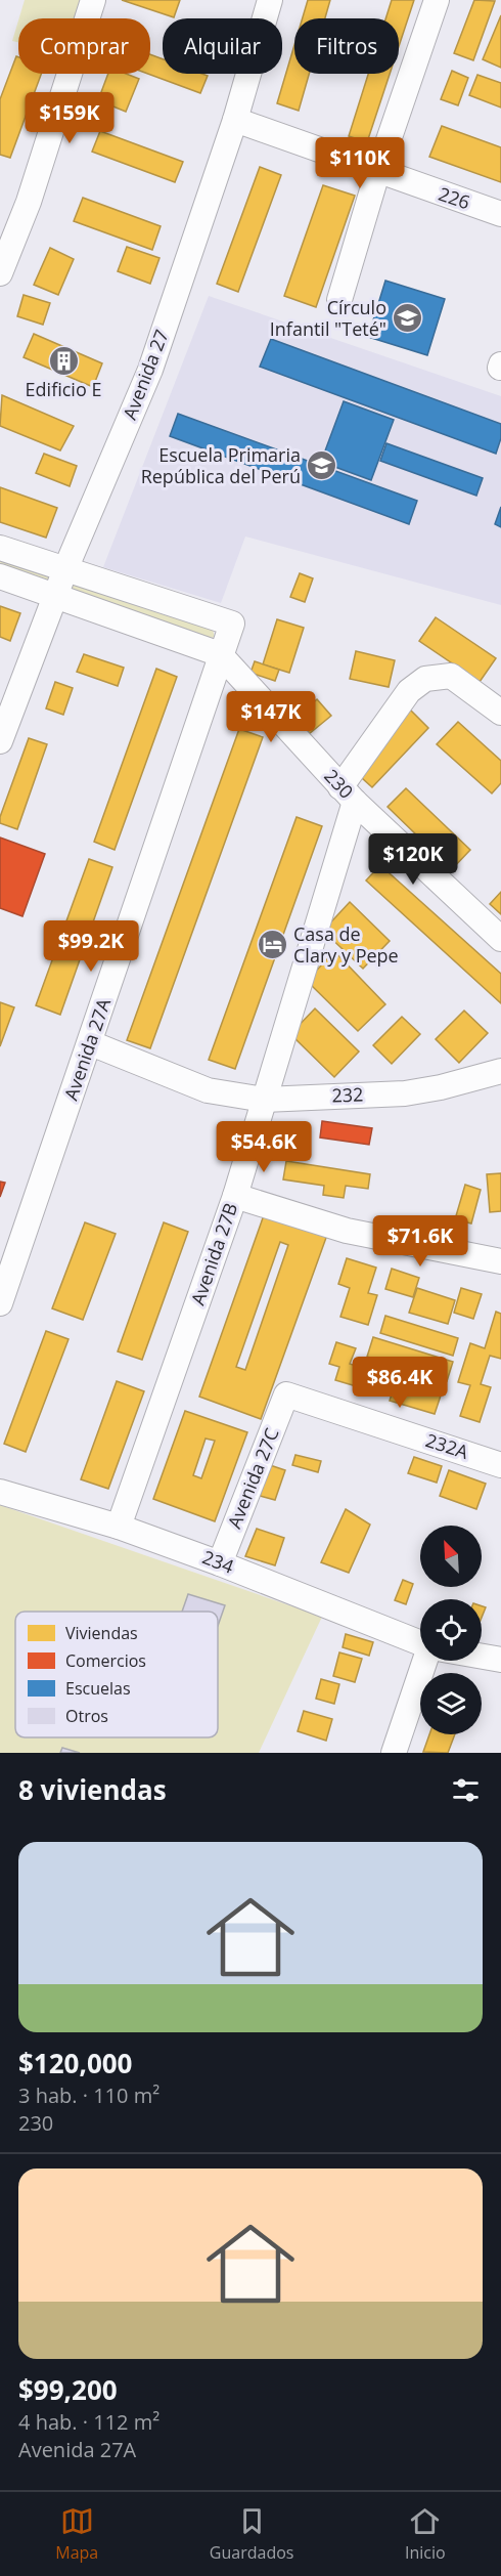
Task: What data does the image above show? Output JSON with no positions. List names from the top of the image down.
{
  "streets": {
    "street": [
      "226",
      "Avenida 27",
      "230",
      "Avenida 27A",
      "232",
      "Avenida 27B",
      "232A",
      "Avenida 27C",
      "234"
    ]
  },
  "crossings": [
    ["226", "Avenida 27"],
    ["Avenida 27", "230"],
    ["Avenida 27", "Avenida 27A"],
    ["230", "Avenida 27A"],
    ["230", "Avenida 27B"],
    ["Avenida 27A", "232"],
    ["232", "Avenida 27B"],
    ["Avenida 27B", "234"],
    ["232A", "Avenida 27C"],
    ["Avenida 27C", "234"]
  ],
  "places": {
    "school or university": ["Círculo Infantil \"Teté\"", "Escuela Primaria República del Perú"],
    "building": ["Edificio E"],
    "hotel": ["Casa de Clary y Pepe"]
  },
  "legend": [
    "Viviendas",
    "Comercios",
    "Escuelas",
    "Otros"
  ],
  "north": "top left",
  "page": {
    "chip": ["Comprar", "Alquilar", "Filtros"],
    "price": [
      "$159K",
      "$110K",
      "$147K",
      "$120K",
      "$99.2K",
      "$54.6K",
      "$71.6K",
      "$86.4K"
    ],
    "heading": "8 viviendas",
    "list": [
      {
        "name": "$120,000",
        "note": "3 hab. · 110 m² · 230"
      },
      {
        "name": "$99,200",
        "note": "4 hab. · 112 m² · Avenida 27A"
      }
    ],
    "tabs": ["Mapa", "Guardados", "Inicio"]
  }
}
